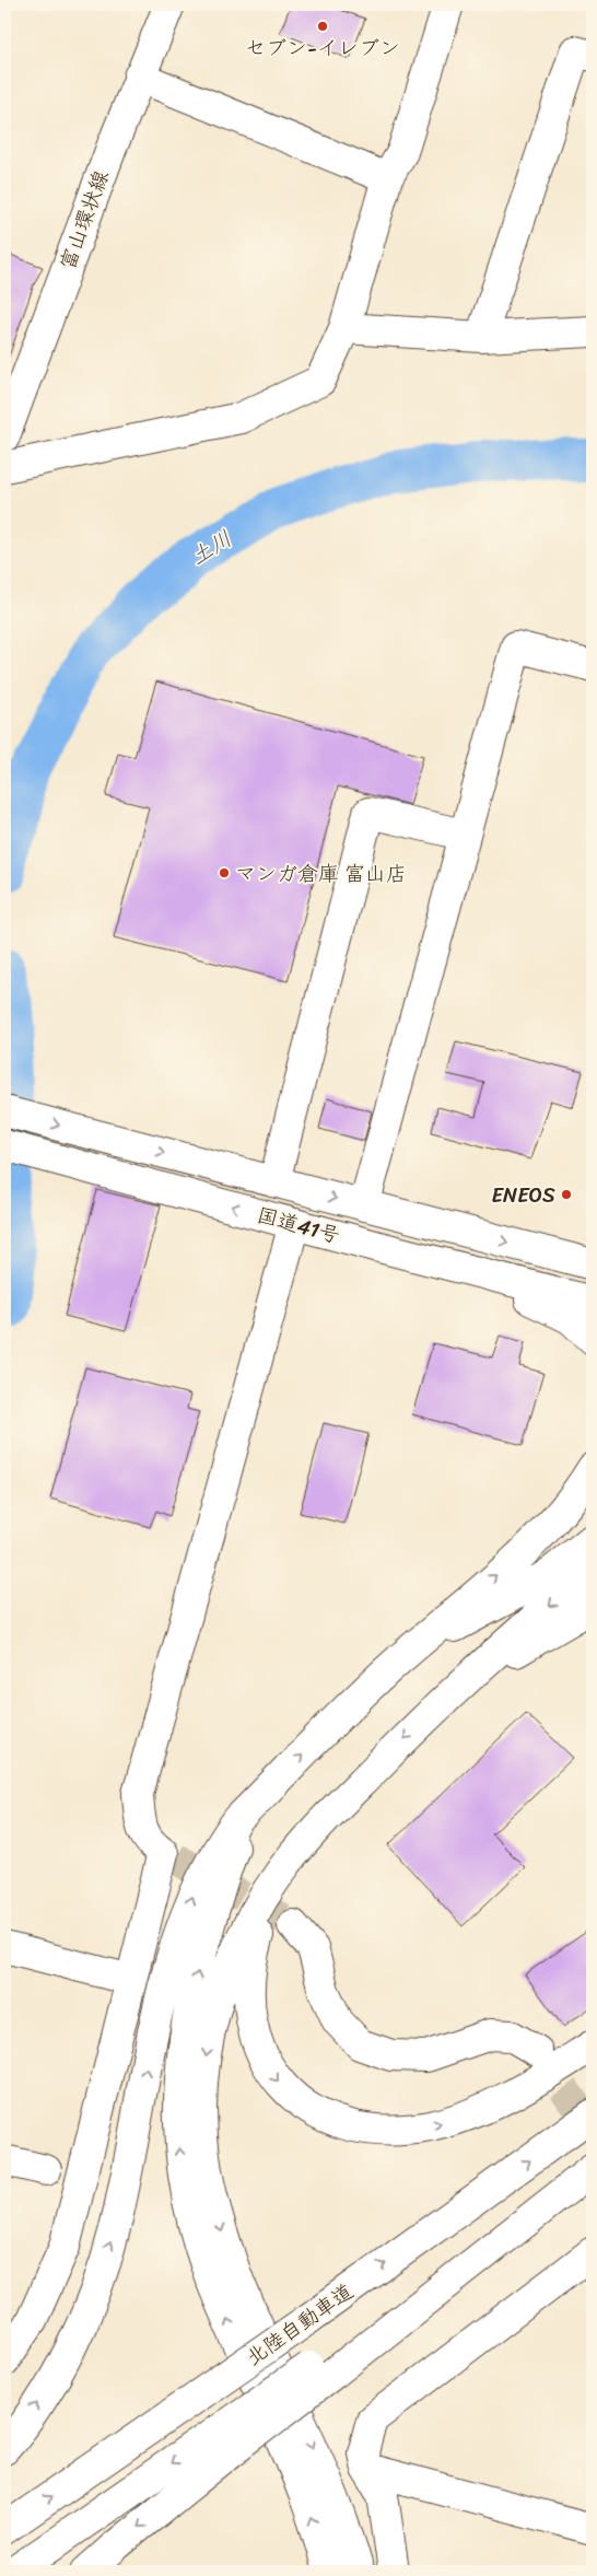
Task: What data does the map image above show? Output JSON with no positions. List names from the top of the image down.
{
  "streets": {
    "main road": ["富山環状線", "国道41号", "北陸自動車道"]
  },
  "water": ["土川"],
  "places": ["セブン-イレブン", "マンガ倉庫 富山店", "ENEOS"]
}
